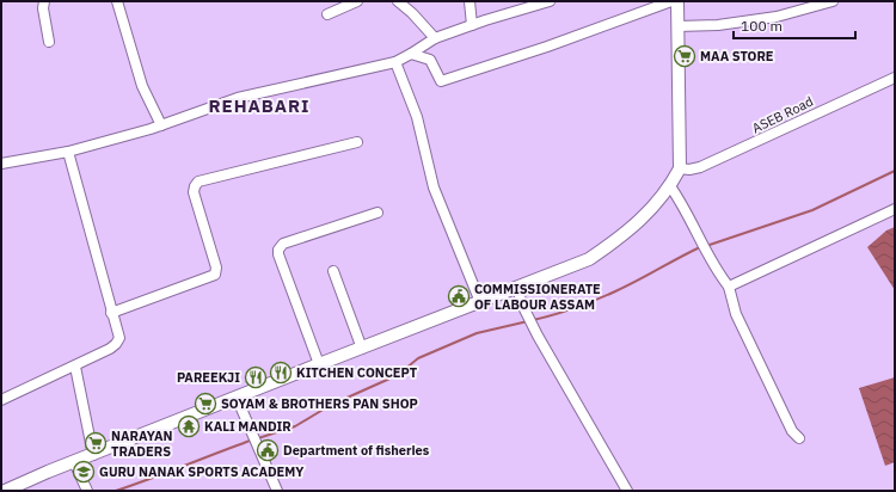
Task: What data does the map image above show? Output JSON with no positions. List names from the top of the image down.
{
  "streets": {
    "street": ["ASEB Road"]
  },
  "districts": ["REHABARI"],
  "places": {
    "supermarket": ["MAA STORE", "SOYAM & BROTHERS PAN SHOP", "NARAYAN TRADERS"],
    "public building": ["COMMISSIONERATE OF LABOUR ASSAM", "Department of fisheries"],
    "restaurant": ["KITCHEN CONCEPT", "PAREEKJI"],
    "temple": ["KALI MANDIR"],
    "school or university": ["GURU NANAK SPORTS ACADEMY"]
  },
  "scale_bar": "100 m"
}
